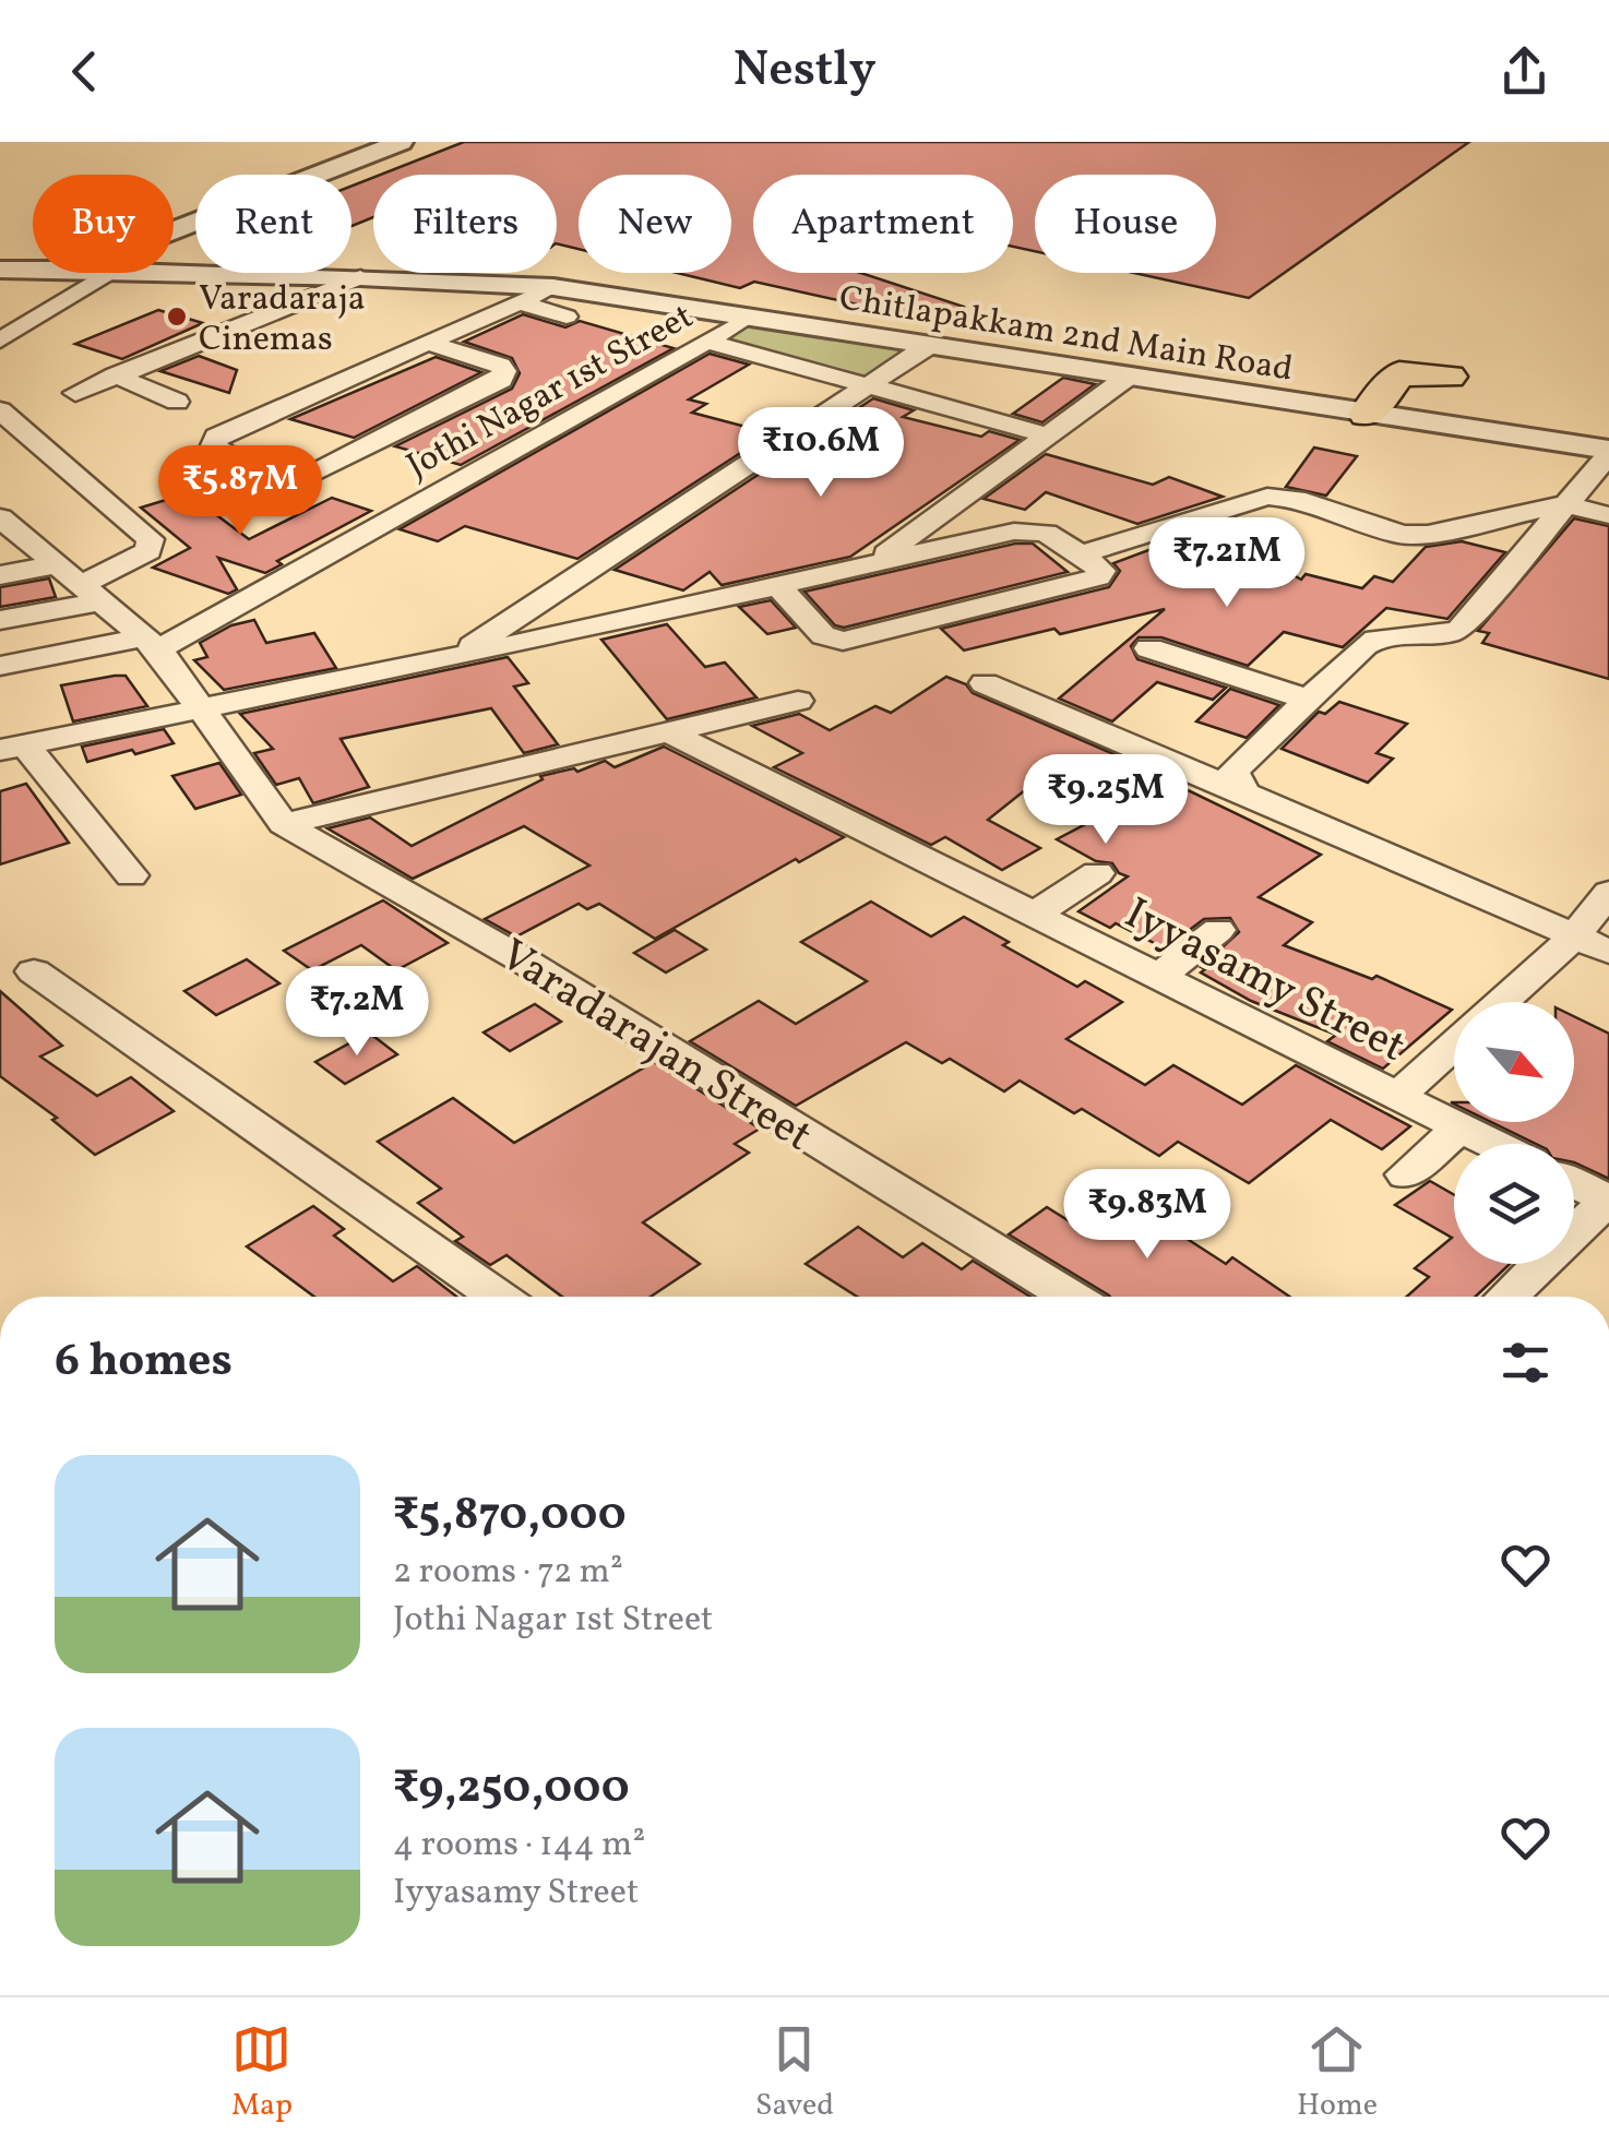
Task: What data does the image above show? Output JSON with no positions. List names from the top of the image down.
{
  "streets": {
    "street": [
      "Chitlapakkam 2nd Main Road",
      "Jothi Nagar 1st Street",
      "Iyyasamy Street",
      "Varadarajan Street"
    ]
  },
  "crossings": [
    ["Chitlapakkam 2nd Main Road", "Jothi Nagar 1st Street"],
    ["Jothi Nagar 1st Street", "Varadarajan Street"]
  ],
  "places": ["Varadaraja Cinemas"],
  "north": "bottom right",
  "page": {
    "header": "Nestly",
    "chip": [
      "Buy",
      "Rent",
      "Filters",
      "New",
      "Apartment",
      "House"
    ],
    "price": [
      "₹10.6M",
      "₹5.87M",
      "₹7.21M",
      "₹9.25M",
      "₹7.2M",
      "₹9.83M"
    ],
    "heading": "6 homes",
    "list": [
      {
        "name": "₹5,870,000",
        "note": "2 rooms · 72 m² · Jothi Nagar 1st Street"
      },
      {
        "name": "₹9,250,000",
        "note": "4 rooms · 144 m² · Iyyasamy Street"
      }
    ],
    "tabs": ["Map", "Saved", "Home"]
  }
}
